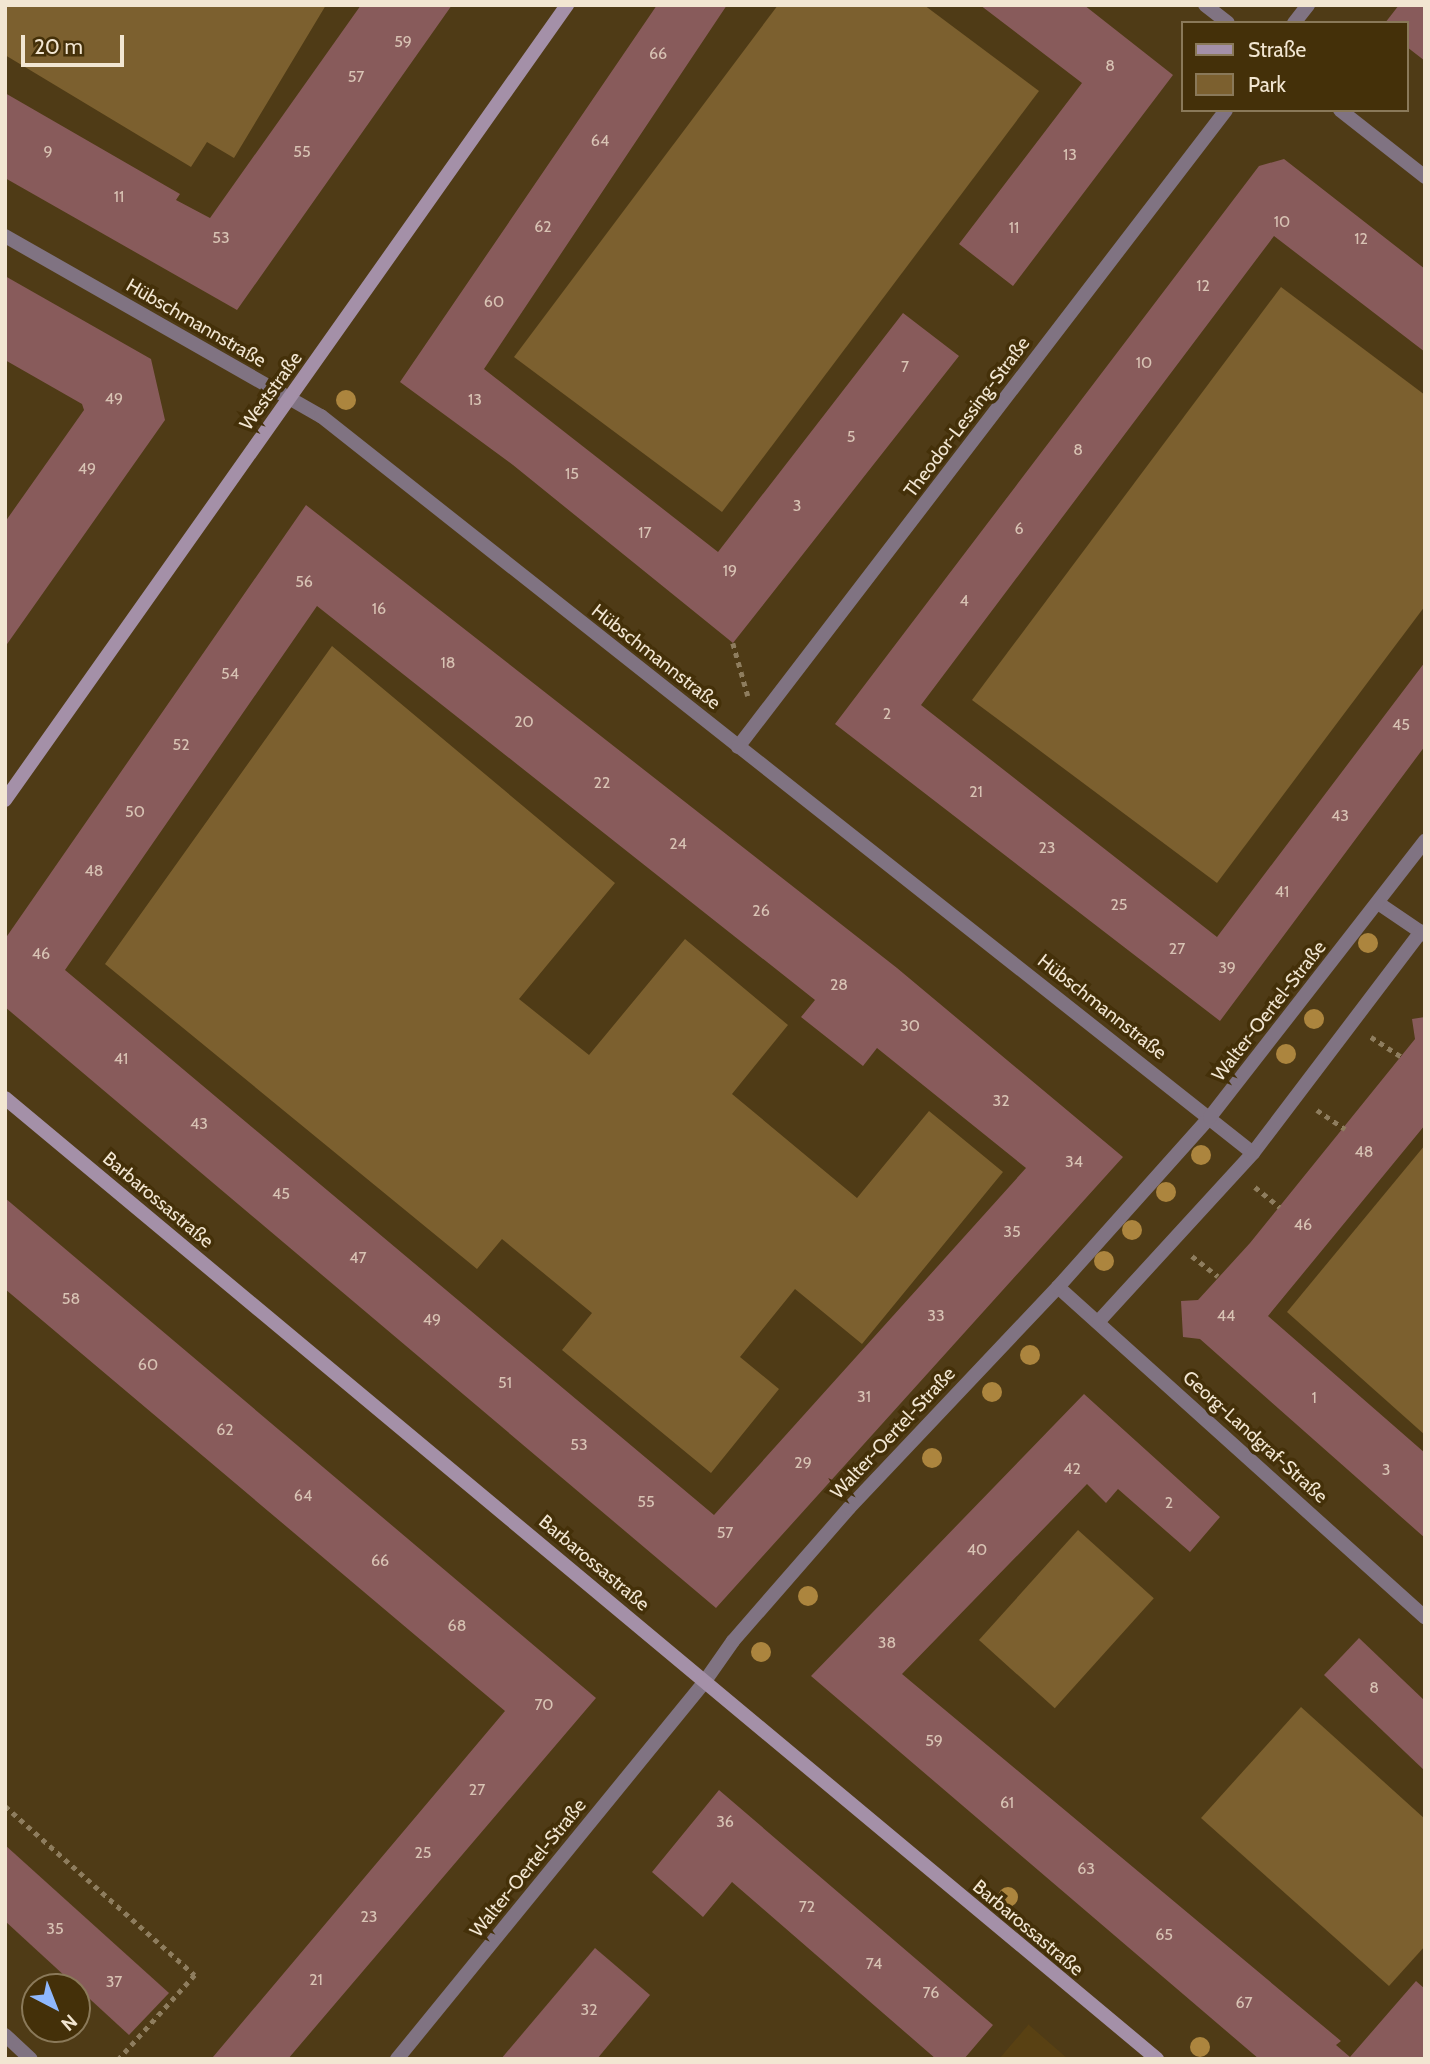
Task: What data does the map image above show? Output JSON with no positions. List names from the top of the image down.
{
  "streets": {
    "street": [
      "Hübschmannstraße",
      "Weststraße",
      "Theodor-Lessing-Straße",
      "Walter-Oertel-Straße",
      "Barbarossastraße",
      "Georg-Landgraf-Straße"
    ]
  },
  "crossings": [
    ["Hübschmannstraße", "Weststraße"],
    ["Hübschmannstraße", "Theodor-Lessing-Straße"],
    ["Hübschmannstraße", "Walter-Oertel-Straße"],
    ["Walter-Oertel-Straße", "Barbarossastraße"],
    ["Walter-Oertel-Straße", "Georg-Landgraf-Straße"]
  ],
  "house_numbers": [
    "59",
    "66",
    "8",
    "57",
    "64",
    "9",
    "55",
    "13",
    "11",
    "10",
    "62",
    "11",
    "53",
    "12",
    "12",
    "60",
    "10",
    "7",
    "49",
    "13",
    "5",
    "8",
    "49",
    "15",
    "3",
    "6",
    "17",
    "19",
    "56",
    "4",
    "16",
    "18",
    "54",
    "2",
    "20",
    "45",
    "52",
    "22",
    "21",
    "50",
    "43",
    "24",
    "23",
    "48",
    "41",
    "25",
    "26",
    "27",
    "46",
    "39",
    "28",
    "30",
    "41",
    "32",
    "43",
    "48",
    "34",
    "45",
    "46",
    "35",
    "47",
    "58",
    "33",
    "44",
    "49",
    "60",
    "51",
    "31",
    "1",
    "62",
    "53",
    "29",
    "42",
    "3",
    "64",
    "55",
    "2",
    "57",
    "40",
    "66",
    "68",
    "38",
    "8",
    "70",
    "59",
    "27",
    "61",
    "36",
    "25",
    "63",
    "72",
    "23",
    "35",
    "65",
    "74",
    "21",
    "37",
    "76",
    "67",
    "32"
  ],
  "legend": ["Straße", "Park"],
  "scale_bar": "20 m",
  "north": "bottom right"
}
